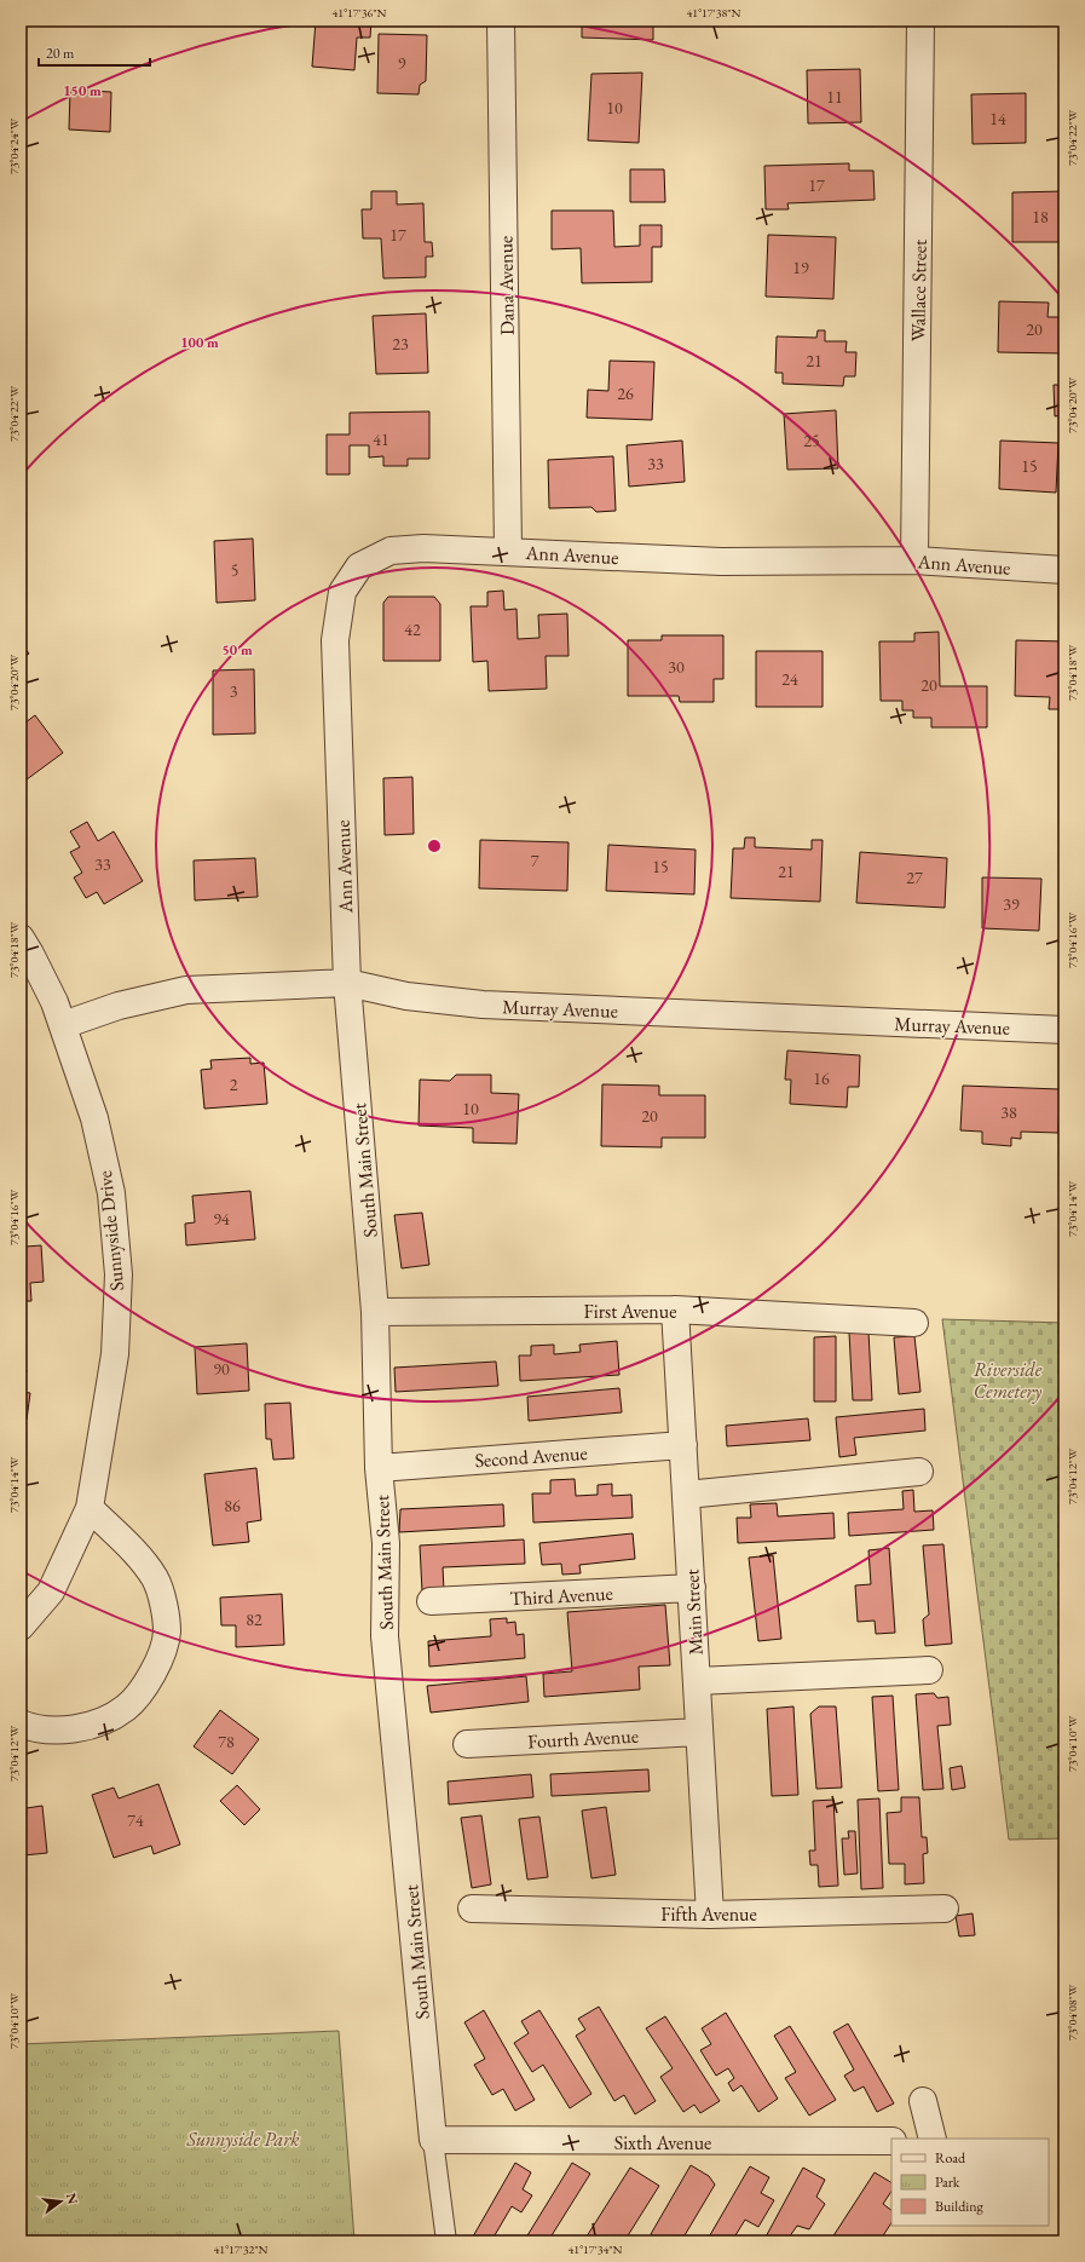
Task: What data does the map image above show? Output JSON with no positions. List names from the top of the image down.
{
  "streets": {
    "street": [
      "Dana Avenue",
      "Wallace Street",
      "Ann Avenue",
      "Murray Avenue",
      "South Main Street",
      "Sunnyside Drive",
      "First Avenue",
      "Second Avenue",
      "Third Avenue",
      "Main Street",
      "Fourth Avenue",
      "Fifth Avenue",
      "Sixth Avenue"
    ]
  },
  "crossings": [
    ["Dana Avenue", "Ann Avenue"],
    ["Wallace Street", "Ann Avenue"],
    ["Ann Avenue", "Murray Avenue"],
    ["Ann Avenue", "South Main Street"],
    ["Murray Avenue", "South Main Street"],
    ["Murray Avenue", "Sunnyside Drive"],
    ["South Main Street", "First Avenue"],
    ["South Main Street", "Second Avenue"],
    ["South Main Street", "Sixth Avenue"],
    ["First Avenue", "Main Street"],
    ["Second Avenue", "Main Street"],
    ["Third Avenue", "Main Street"],
    ["Main Street", "Fourth Avenue"],
    ["Main Street", "Fifth Avenue"]
  ],
  "parks": ["Riverside Cemetery", "Sunnyside Park"],
  "house_numbers": [
    "9",
    "11",
    "10",
    "14",
    "17",
    "18",
    "17",
    "19",
    "20",
    "23",
    "21",
    "26",
    "41",
    "25",
    "33",
    "15",
    "5",
    "42",
    "30",
    "24",
    "20",
    "3",
    "7",
    "33",
    "15",
    "21",
    "27",
    "39",
    "16",
    "2",
    "10",
    "38",
    "20",
    "94",
    "90",
    "86",
    "82",
    "78",
    "74"
  ],
  "legend": ["Road", "Park", "Building"],
  "scale_bar": "20 m",
  "north": "right",
  "coordinates": [
    "41°17'36\"N",
    "41°17'38\"N",
    "73°04'22\"W",
    "73°04'24\"W",
    "73°04'20\"W",
    "73°04'18\"W",
    "73°04'16\"W",
    "73°04'14\"W",
    "73°04'12\"W",
    "73°04'10\"W",
    "73°04'08\"W",
    "41°17'32\"N",
    "41°17'34\"N"
  ],
  "rings": ["150 m", "100 m", "50 m"]
}
